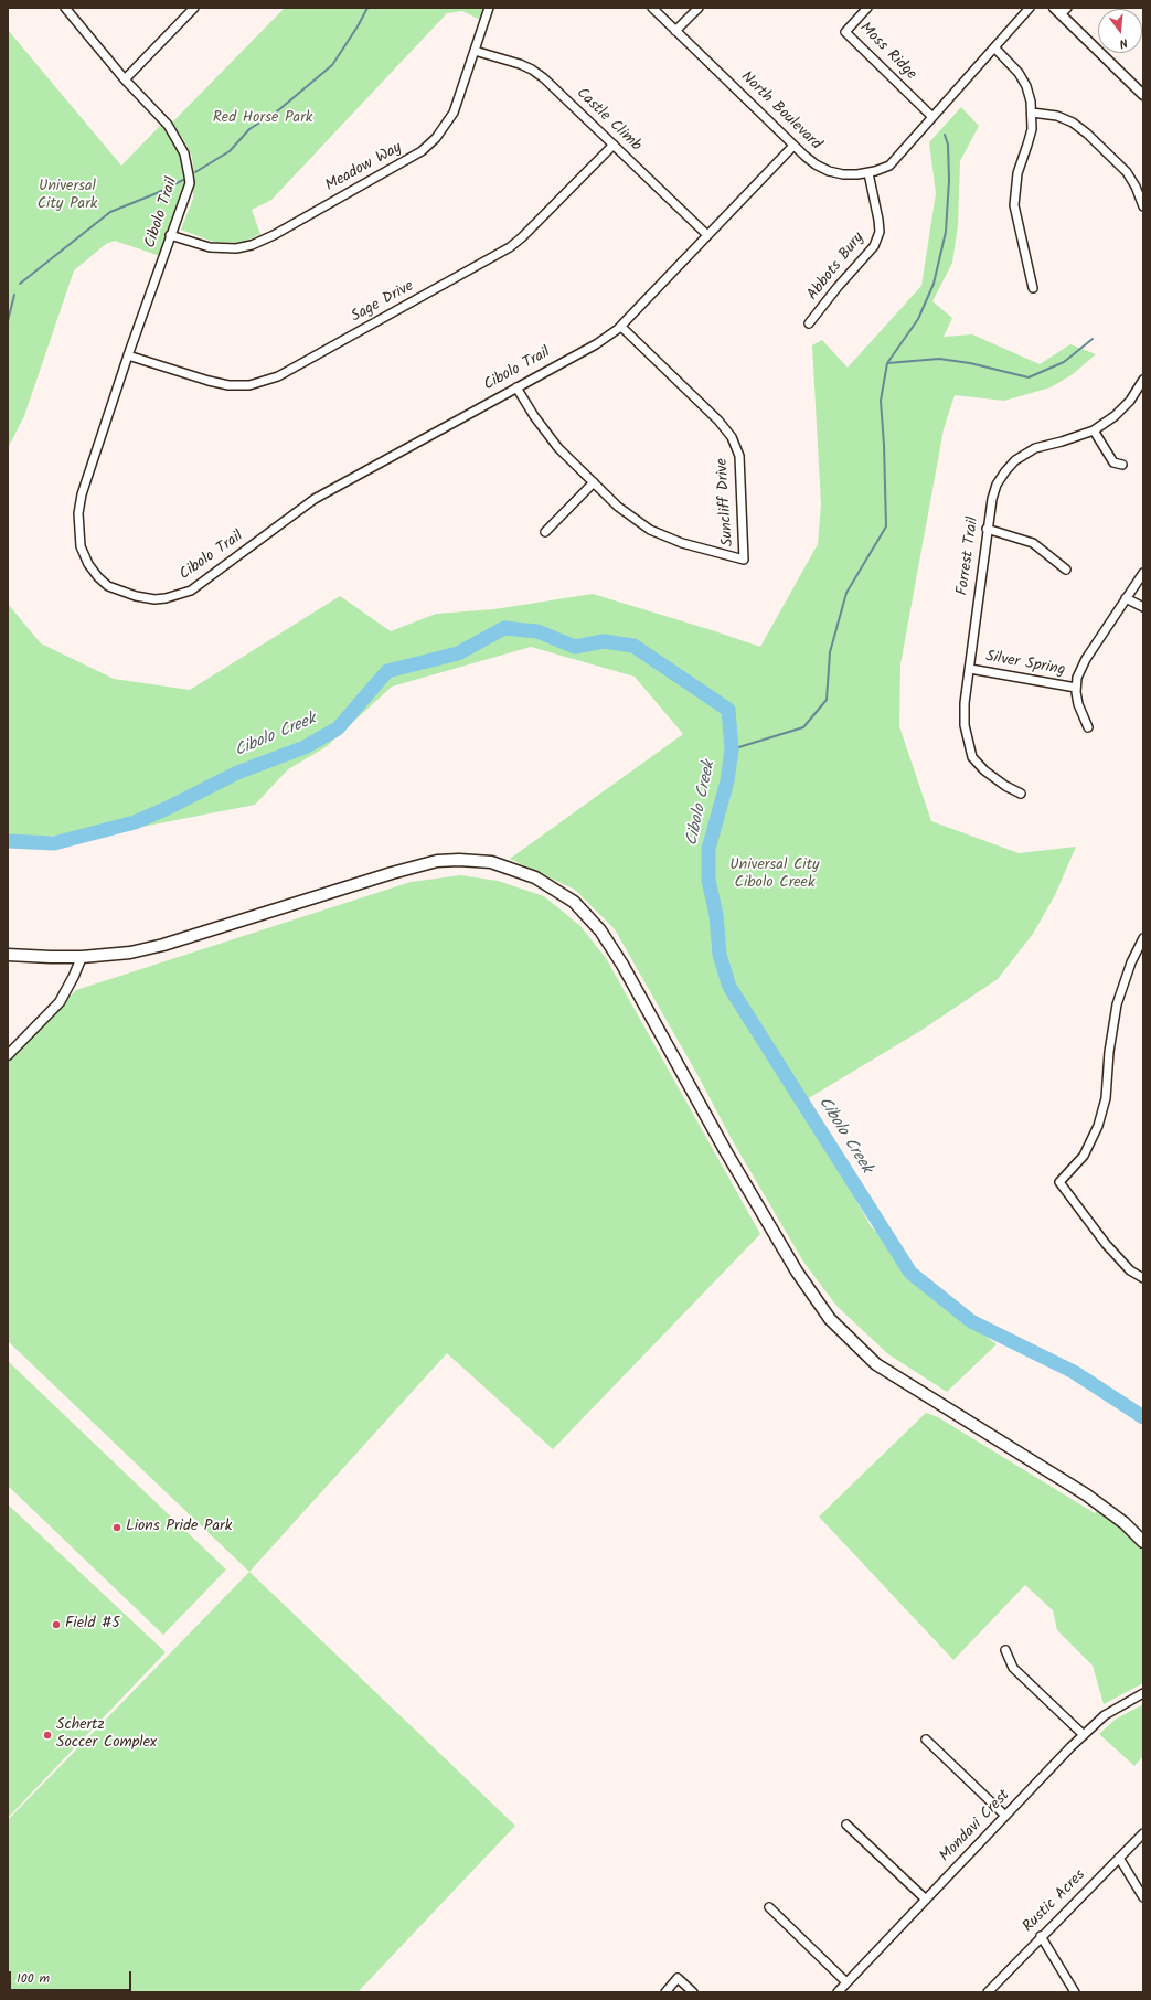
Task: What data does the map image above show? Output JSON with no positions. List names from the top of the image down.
{
  "streets": {
    "street": [
      "Moss Ridge",
      "North Boulevard",
      "Castle Climb",
      "Meadow Way",
      "Cibolo Trail",
      "Abbots Bury",
      "Sage Drive",
      "Suncliff Drive",
      "Forrest Trail",
      "Silver Spring",
      "Mondavi Crest",
      "Rustic Acres"
    ]
  },
  "crossings": [
    ["Moss Ridge", "North Boulevard"],
    ["North Boulevard", "Cibolo Trail"],
    ["North Boulevard", "Abbots Bury"],
    ["Castle Climb", "Meadow Way"],
    ["Castle Climb", "Cibolo Trail"],
    ["Castle Climb", "Sage Drive"],
    ["Meadow Way", "Cibolo Trail"],
    ["Cibolo Trail", "Sage Drive"],
    ["Cibolo Trail", "Suncliff Drive"],
    ["Forrest Trail", "Silver Spring"]
  ],
  "water": ["Cibolo Creek"],
  "parks": ["Red Horse Park", "Universal City Park", "Universal City Cibolo Creek"],
  "places": ["Lions Pride Park", "Field #5", "Schertz Soccer Complex"],
  "scale_bar": "100 m",
  "north": "bottom"
}
